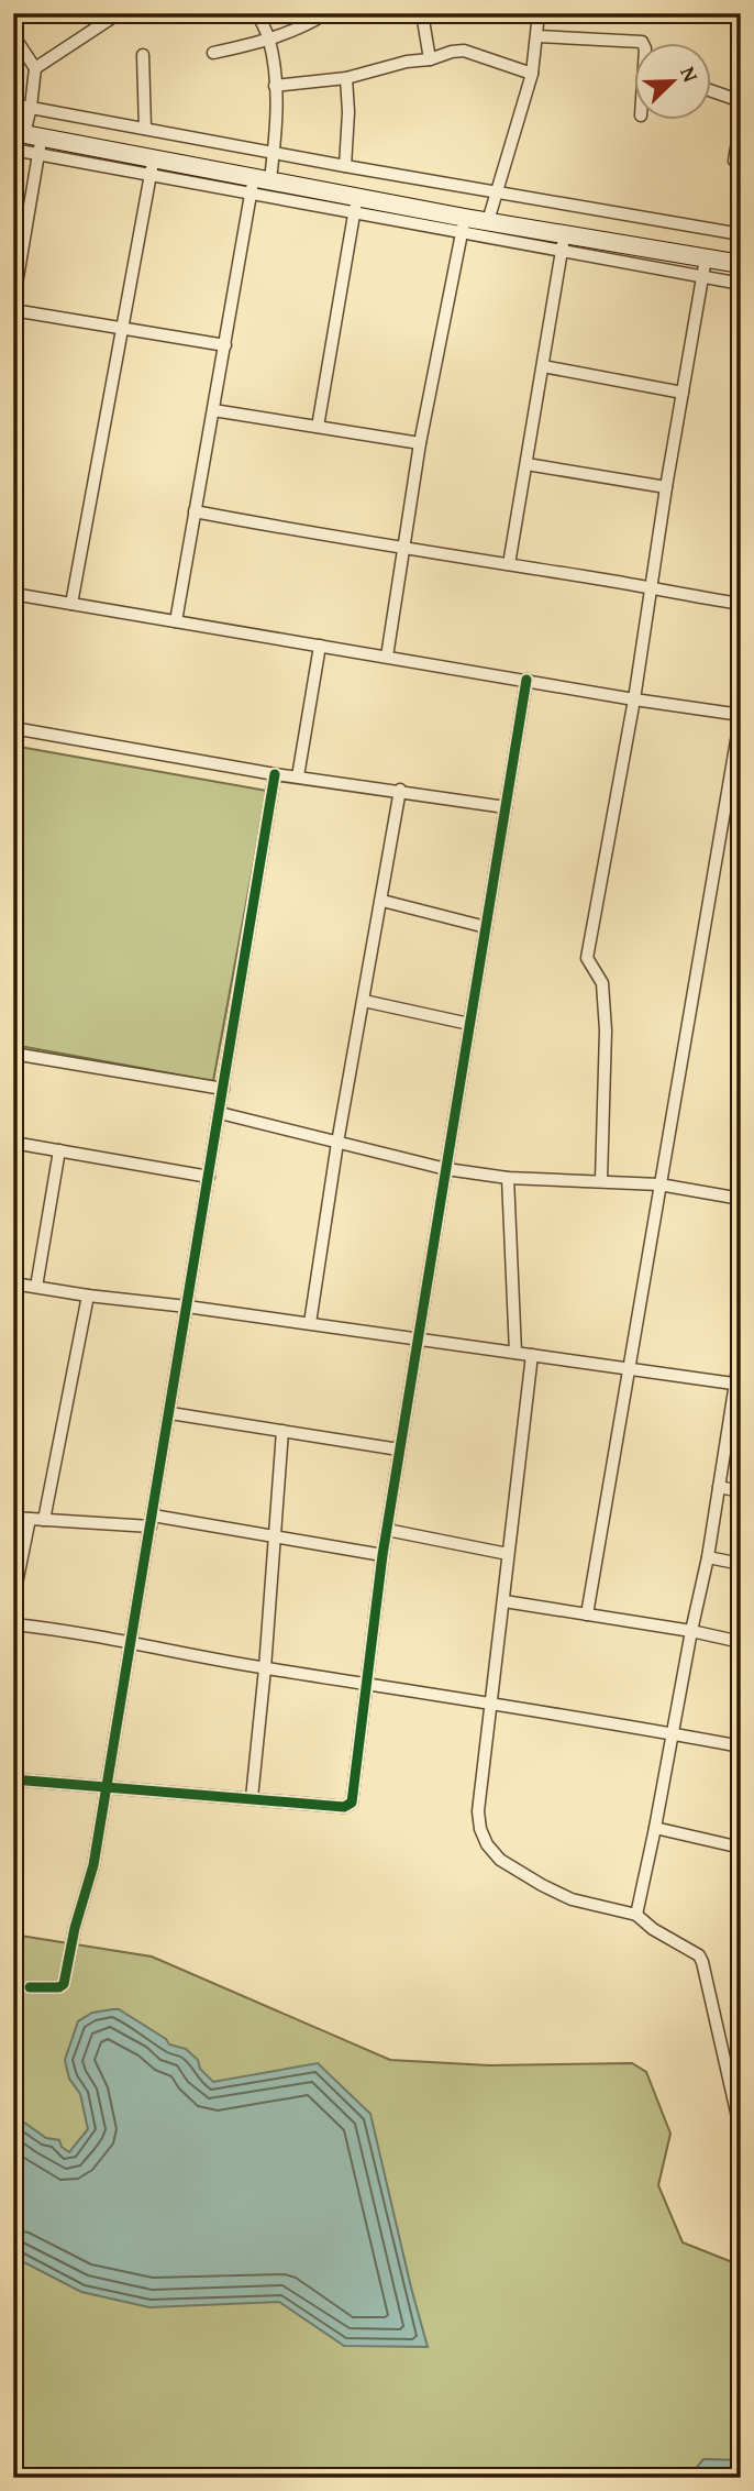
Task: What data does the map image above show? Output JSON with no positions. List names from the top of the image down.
{
  "north": "top right"
}
